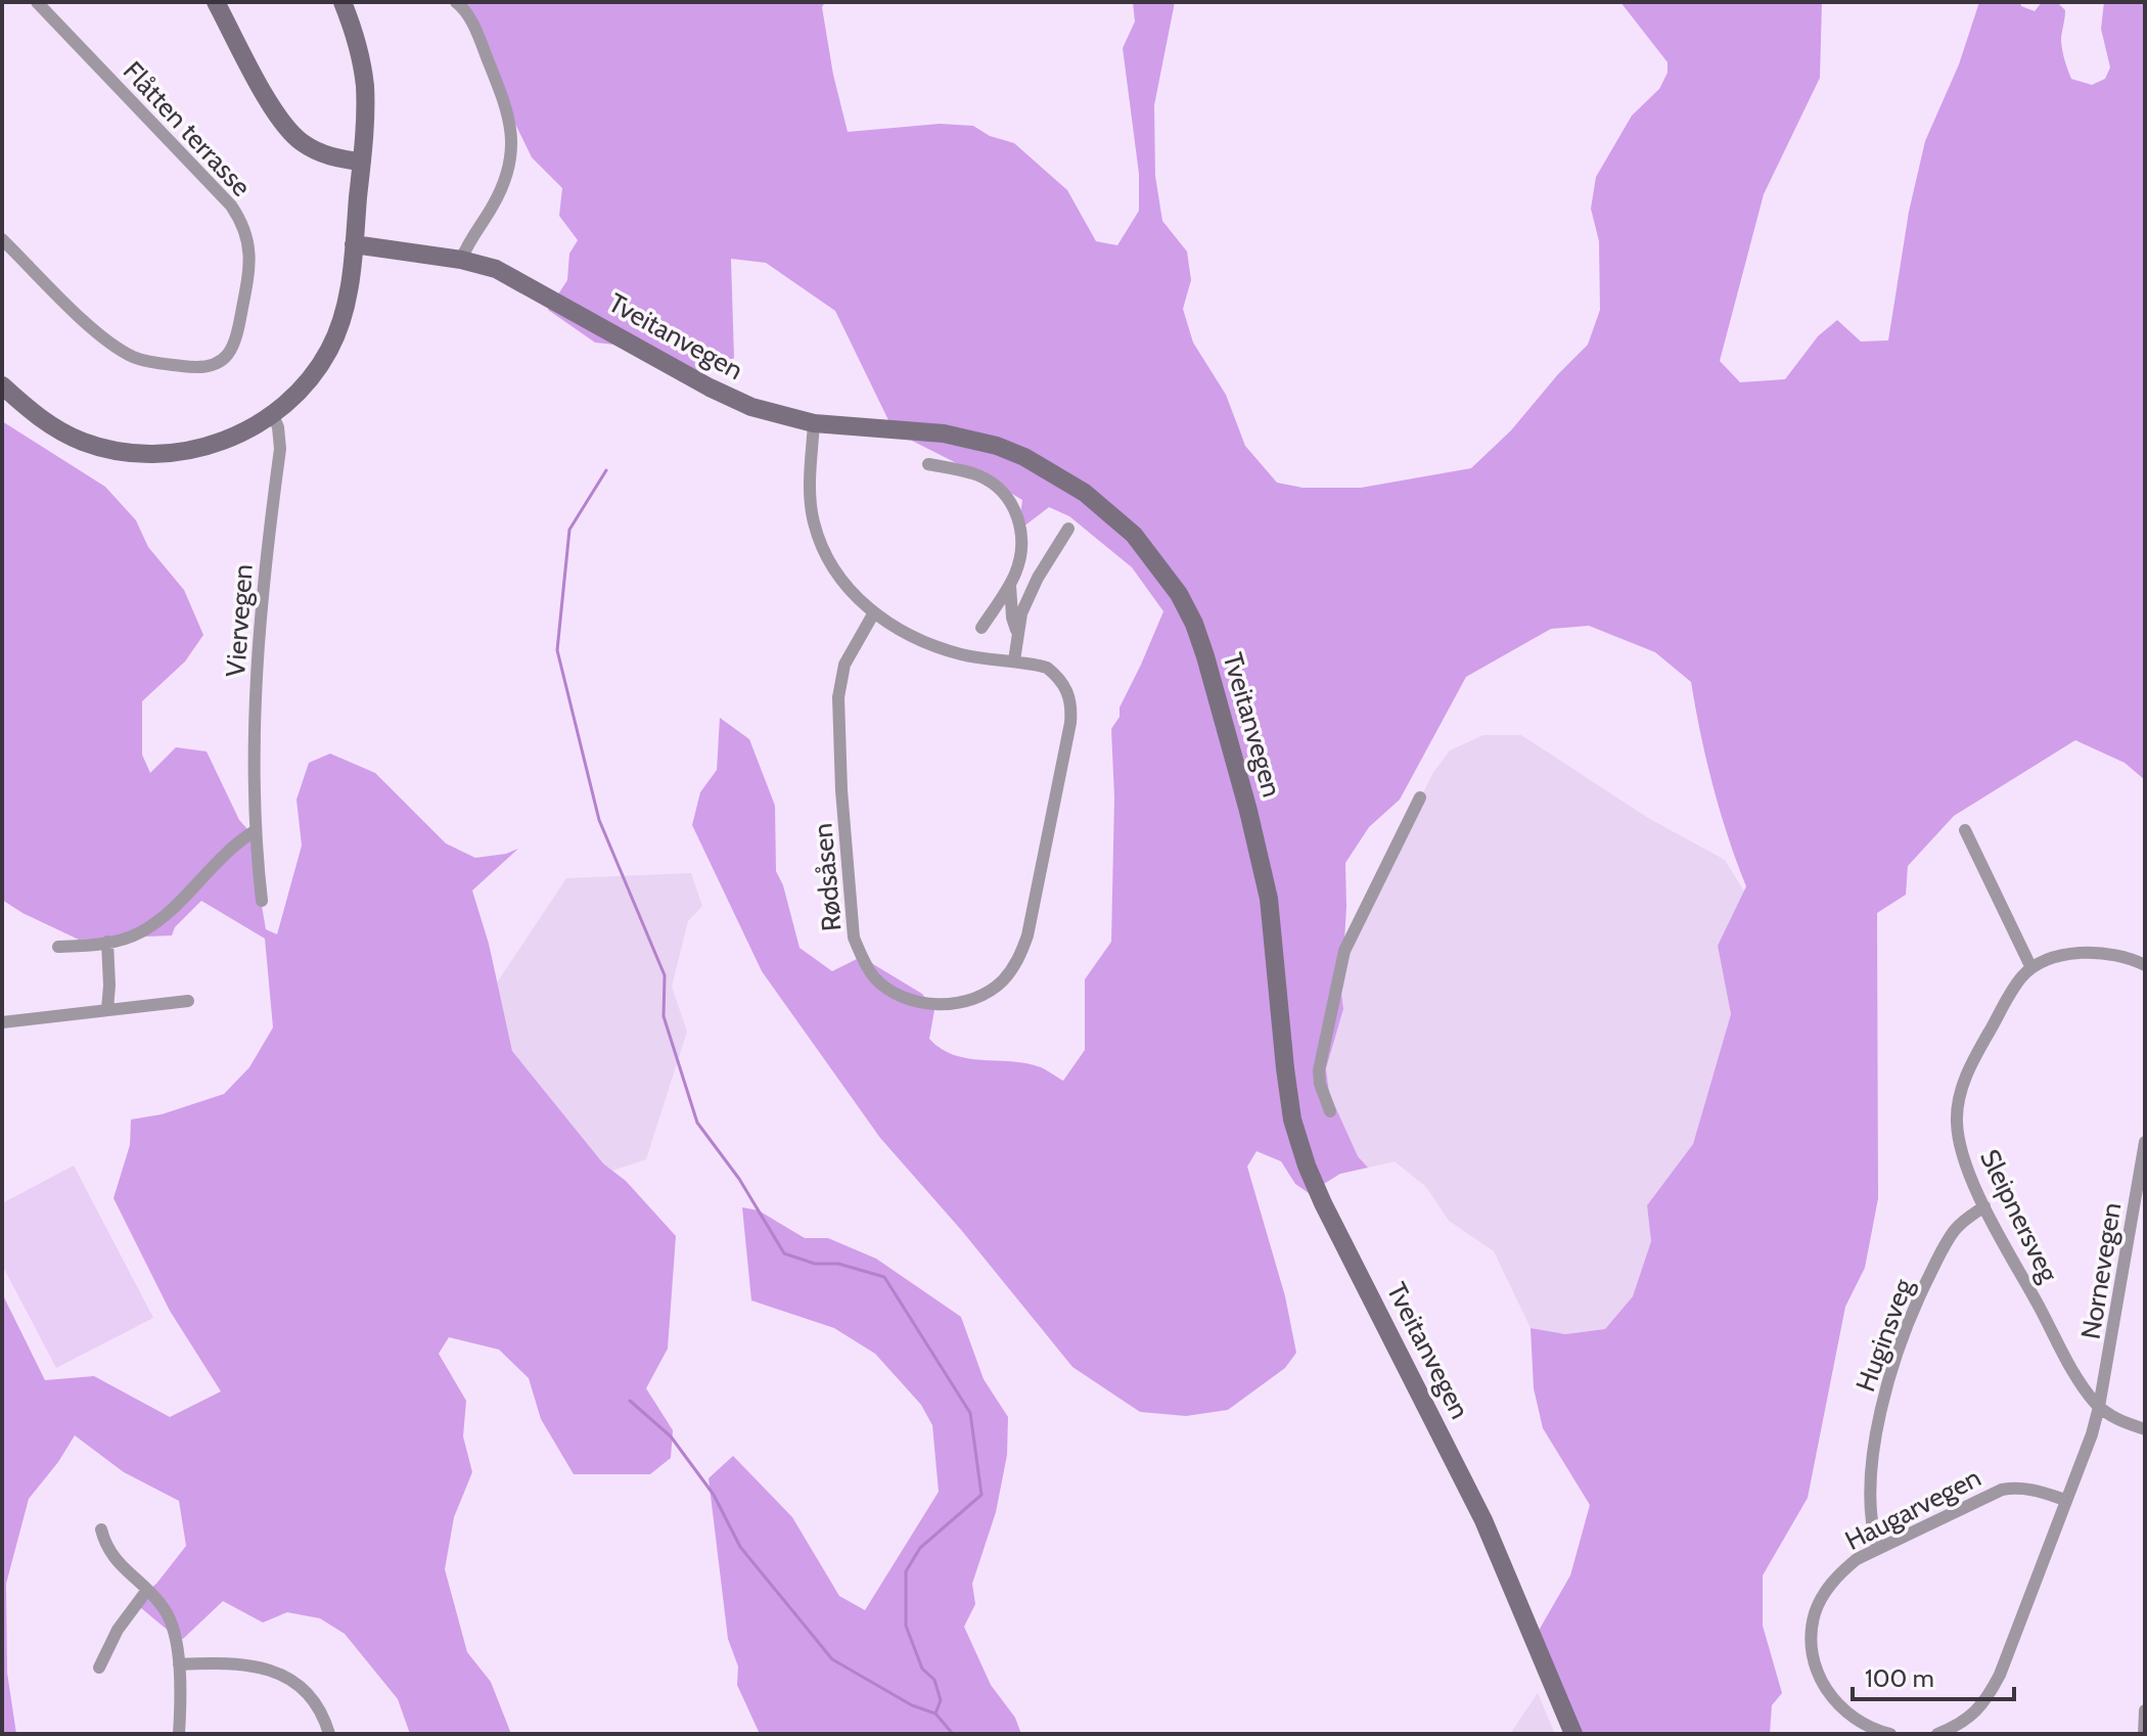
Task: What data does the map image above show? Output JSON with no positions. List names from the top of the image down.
{
  "streets": {
    "main road": ["Tveitanvegen"],
    "street": [
      "Flåtten terrasse",
      "Viervegen",
      "Rødsåsen",
      "Sleipnersveg",
      "Nornevegen",
      "Huginsveg",
      "Haugarvegen"
    ]
  },
  "crossings": [
    ["Tveitanvegen", "Rødsåsen"],
    ["Sleipnersveg", "Nornevegen"],
    ["Sleipnersveg", "Huginsveg"],
    ["Huginsveg", "Haugarvegen"]
  ],
  "scale_bar": "100 m"
}
